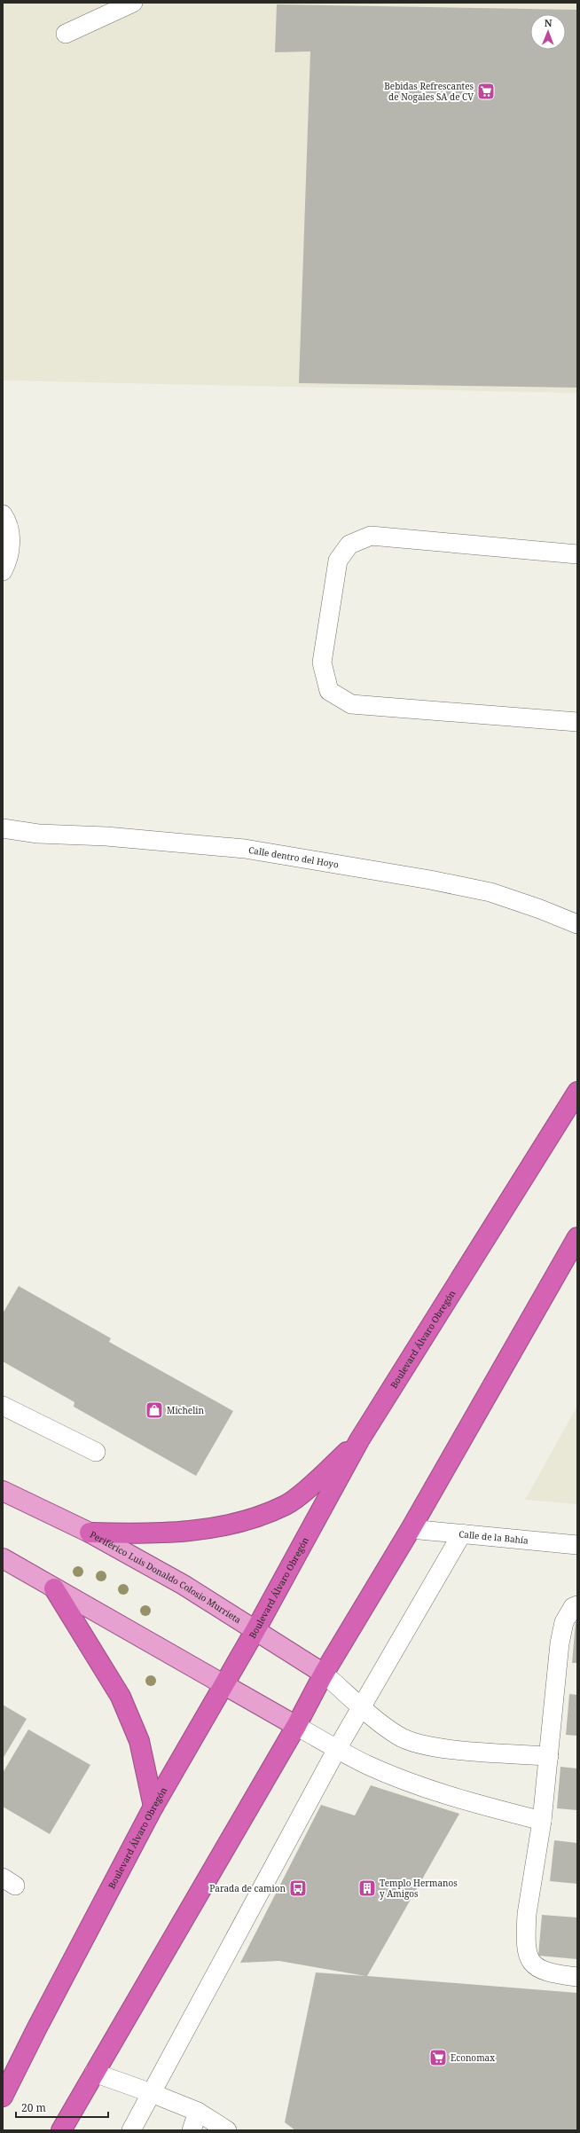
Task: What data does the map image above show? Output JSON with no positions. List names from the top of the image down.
{
  "streets": {
    "highway": ["Boulevard Álvaro Obregón"],
    "main road": ["Periférico Luis Donaldo Colosio Murrieta"],
    "lane": ["Calle dentro del Hoyo", "Calle de la Bahía"]
  },
  "crossings": [
    ["Boulevard Álvaro Obregón", "Periférico Luis Donaldo Colosio Murrieta"]
  ],
  "places": {
    "supermarket": ["Bebidas Refrescantes de Nogales SA de CV", "Economax"],
    "shop": ["Michelin"],
    "bus stop": ["Parada de camion"],
    "building": ["Templo Hermanos y Amigos"]
  },
  "scale_bar": "20 m",
  "north": "top"
}
